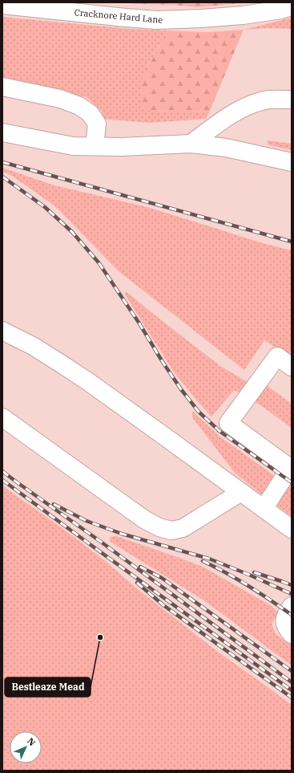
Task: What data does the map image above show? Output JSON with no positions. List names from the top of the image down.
{
  "streets": {
    "lane": ["Cracknore Hard Lane"]
  },
  "places": ["Bestleaze Mead"],
  "north": "top right"
}
